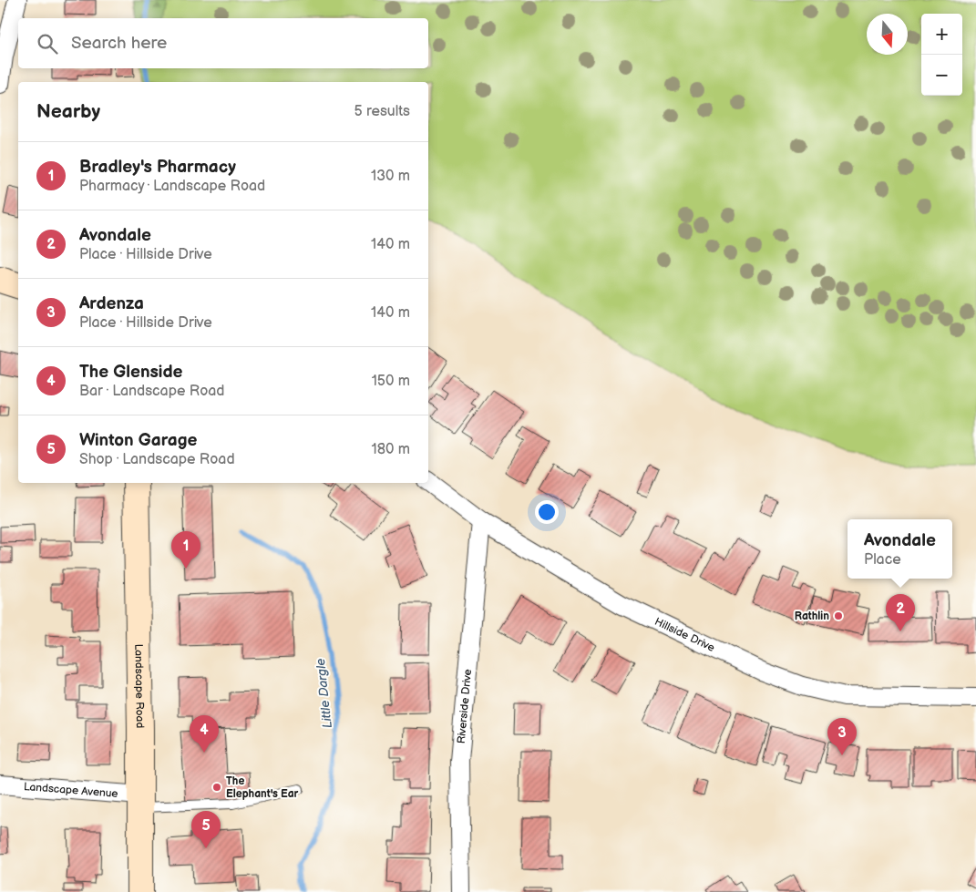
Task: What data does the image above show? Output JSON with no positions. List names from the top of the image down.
{
  "streets": {
    "street": [
      "Hillside Drive",
      "Landscape Road",
      "Riverside Drive",
      "Landscape Avenue"
    ]
  },
  "crossings": [
    ["Hillside Drive", "Riverside Drive"],
    ["Landscape Road", "Landscape Avenue"]
  ],
  "water": ["Little Dargle"],
  "places": ["Rathlin", "The Elephant's Ear"],
  "north": "bottom",
  "page": {
    "map_buttons": ["+", "−"],
    "search": "Search here",
    "heading": ["Nearby", "5 results"],
    "list": [
      {
        "mark": "1",
        "name": "Bradley's Pharmacy",
        "note": "Pharmacy · Landscape Road",
        "value": "130 m"
      },
      {
        "mark": "2",
        "name": "Avondale",
        "note": "Place · Hillside Drive",
        "value": "140 m"
      },
      {
        "mark": "3",
        "name": "Ardenza",
        "note": "Place · Hillside Drive",
        "value": "140 m"
      },
      {
        "mark": "4",
        "name": "The Glenside",
        "note": "Bar · Landscape Road",
        "value": "150 m"
      },
      {
        "mark": "5",
        "name": "Winton Garage",
        "note": "Shop · Landscape Road",
        "value": "180 m"
      }
    ],
    "popup": ["Avondale", "Place"],
    "pins": [
      "1",
      "2",
      "4",
      "3",
      "5"
    ]
  }
}
